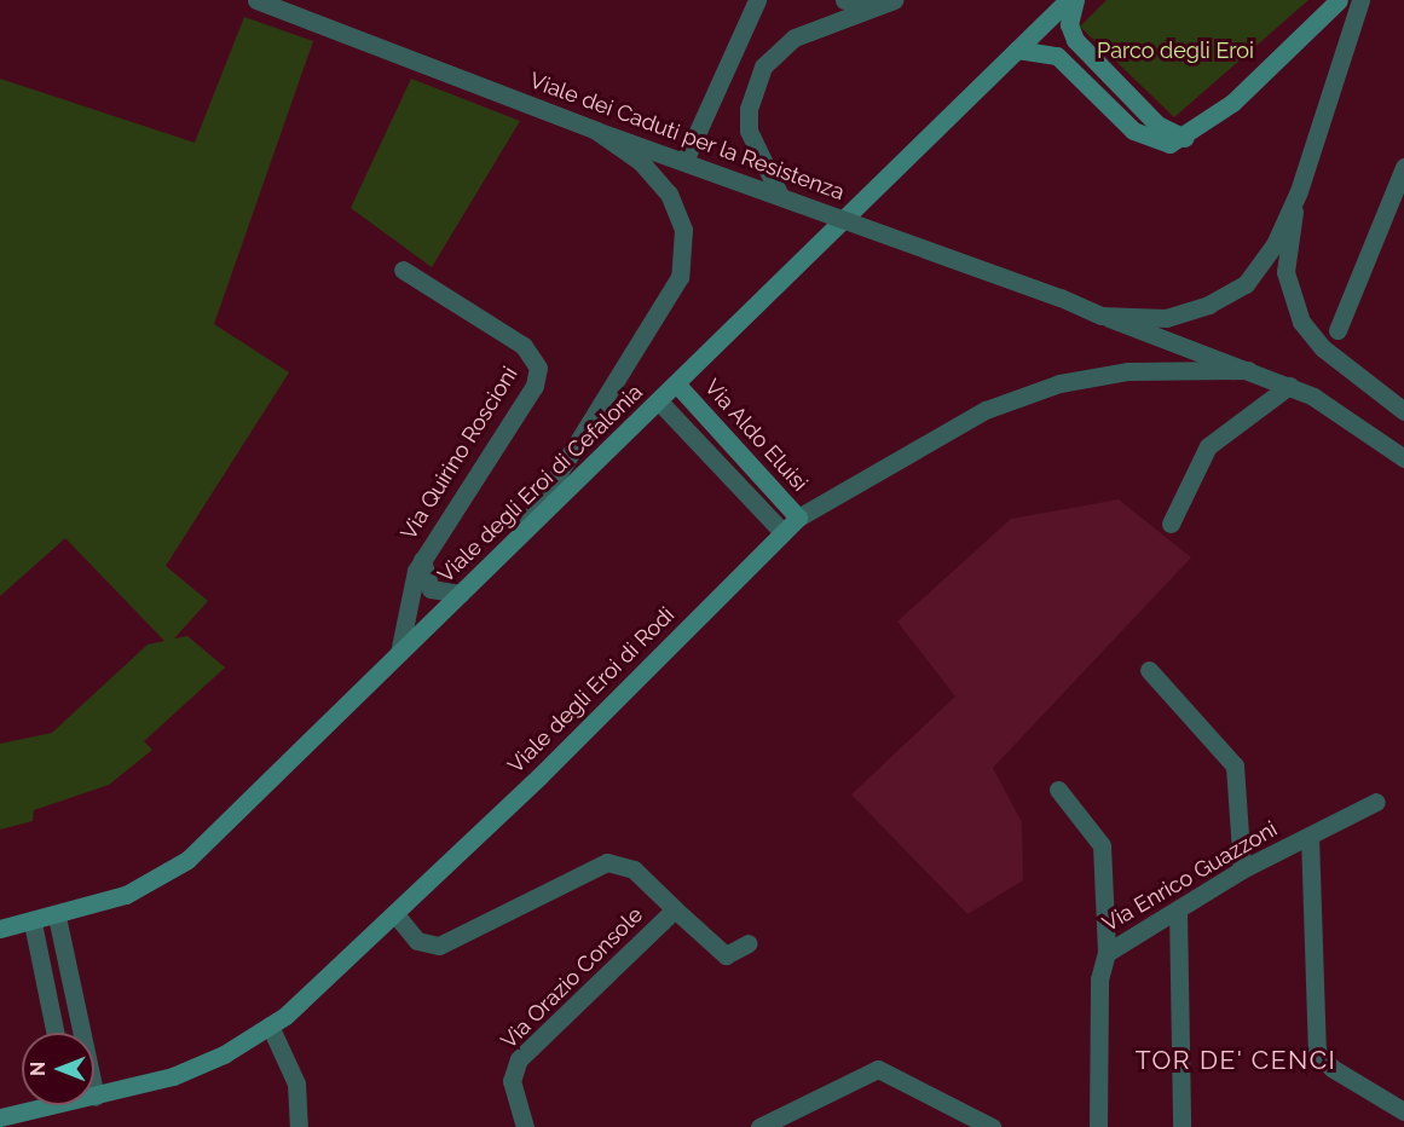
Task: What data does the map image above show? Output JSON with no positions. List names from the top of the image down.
{
  "streets": {
    "main road": ["Via Aldo Eluisi", "Viale degli Eroi di Cefalonia", "Viale degli Eroi di Rodi"],
    "street": [
      "Viale dei Caduti per la Resistenza",
      "Via Quirino Roscioni",
      "Via Enrico Guazzoni",
      "Via Orazio Console"
    ]
  },
  "crossings": [
    ["Viale dei Caduti per la Resistenza", "Viale degli Eroi di Rodi"],
    ["Via Aldo Eluisi", "Viale degli Eroi di Cefalonia"],
    ["Via Aldo Eluisi", "Viale degli Eroi di Rodi"],
    ["Via Quirino Roscioni", "Viale degli Eroi di Cefalonia"],
    ["Viale degli Eroi di Rodi", "Via Orazio Console"]
  ],
  "districts": ["TOR DE' CENCI"],
  "parks": ["Parco degli Eroi"],
  "north": "left"
}
